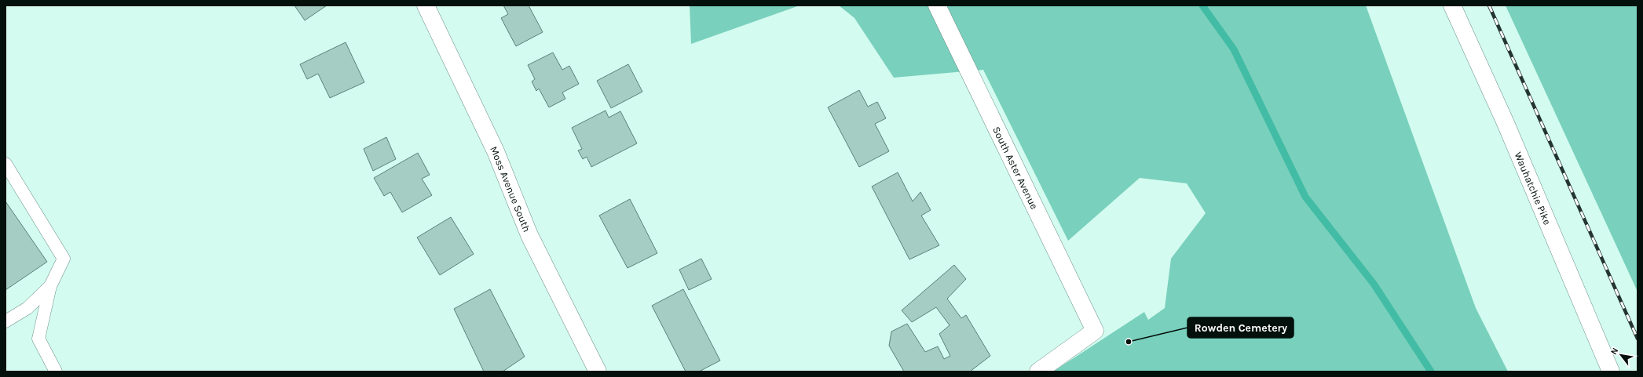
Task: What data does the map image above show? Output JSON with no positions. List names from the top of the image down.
{
  "streets": {
    "street": ["South Aster Avenue", "Wauhatchie Pike", "Moss Avenue South"]
  },
  "places": ["Rowden Cemetery"],
  "north": "top left"
}
